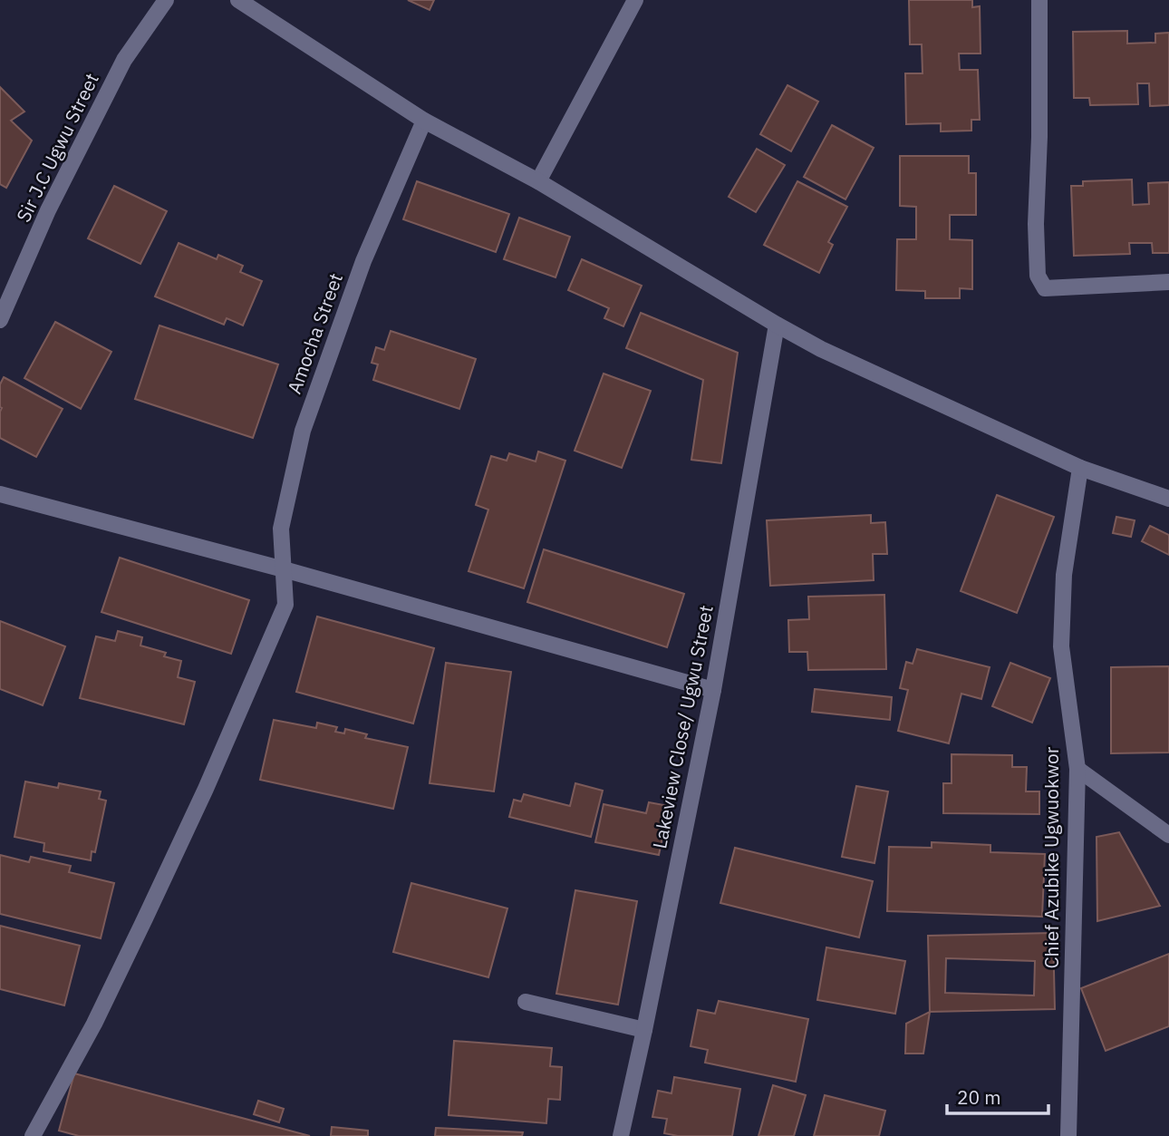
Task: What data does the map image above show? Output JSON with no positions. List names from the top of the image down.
{
  "streets": {
    "street": [
      "Sir J.C Ugwu Street",
      "Amocha Street",
      "Lakeview Close/ Ugwu Street",
      "Chief Azubike Ugwuokwor"
    ]
  },
  "scale_bar": "20 m"
}
